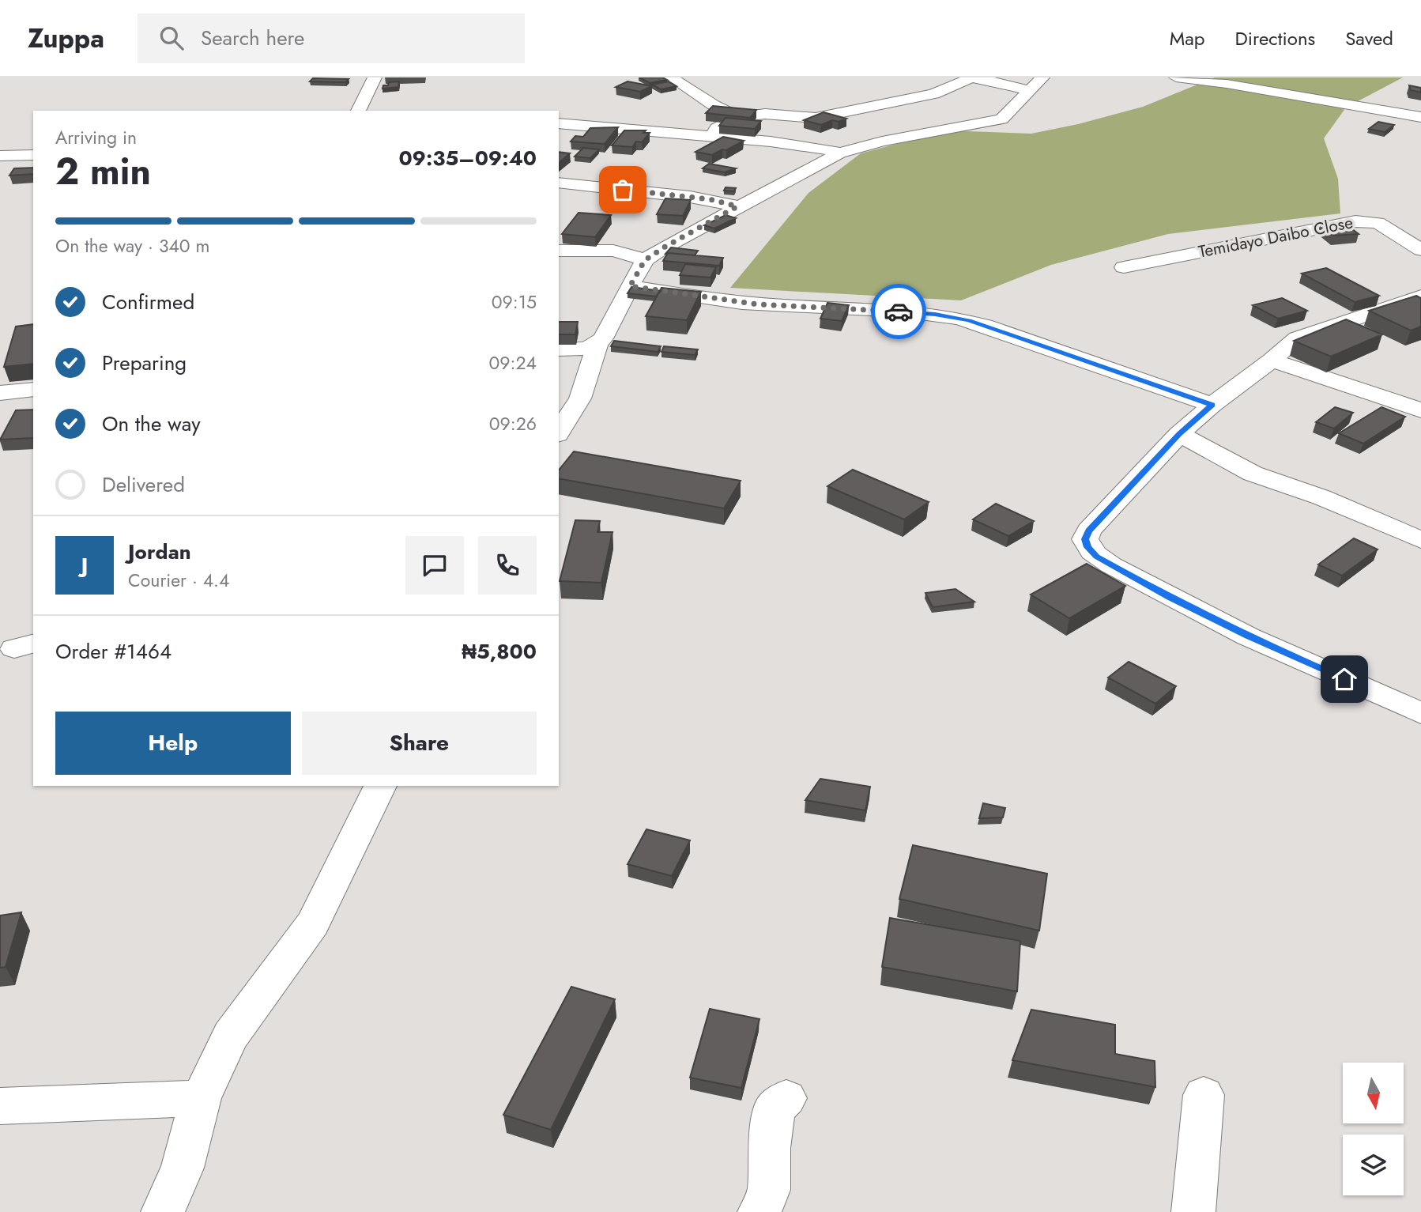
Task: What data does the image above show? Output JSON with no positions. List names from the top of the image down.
{
  "streets": {
    "street": ["Temidayo Daibo Close"]
  },
  "north": "bottom",
  "page": {
    "header": "Zuppa",
    "search": "Search here",
    "nav": ["Map", "Directions", "Saved"],
    "heading": ["2 min", "Arriving in", "09:35–09:40"],
    "panel": [
      "Jordan",
      "Courier · 4.4",
      "Order #1464",
      "₦5,800"
    ],
    "bar": "On the way · 340 m",
    "list": [
      ["Confirmed", "09:15"],
      ["Preparing", "09:24"],
      ["On the way", "09:26"],
      "Delivered"
    ],
    "round": "J",
    "buttons": ["Help", "Share"]
  }
}
